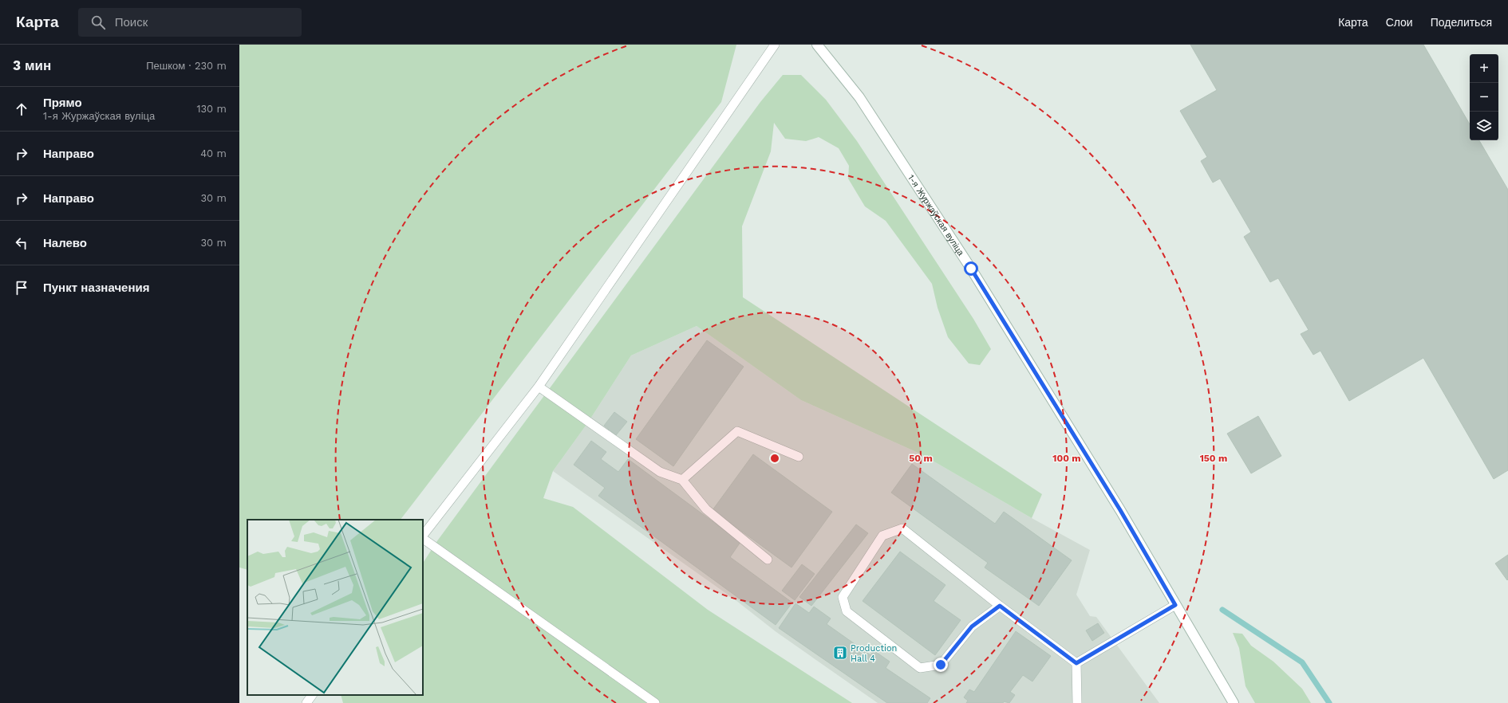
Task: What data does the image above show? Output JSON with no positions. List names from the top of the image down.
{
  "streets": {
    "street": ["1-я Журжаўская вуліца"]
  },
  "places": {
    "building": ["Production Hall 4"]
  },
  "page": {
    "header": "Карта",
    "search": "Поиск",
    "nav": ["Карта", "Слои", "Поделиться"],
    "heading": ["3 мин", "Пешком · 230 m"],
    "map_buttons": ["+", "−"],
    "list": [
      ["Прямо", "1-я Журжаўская вуліца", "130 m"],
      ["Направо", "40 m"],
      ["Направо", "30 m"],
      ["Налево", "30 m"],
      "Пункт назначения"
    ]
  },
  "rings": ["50 m", "100 m", "150 m"]
}
